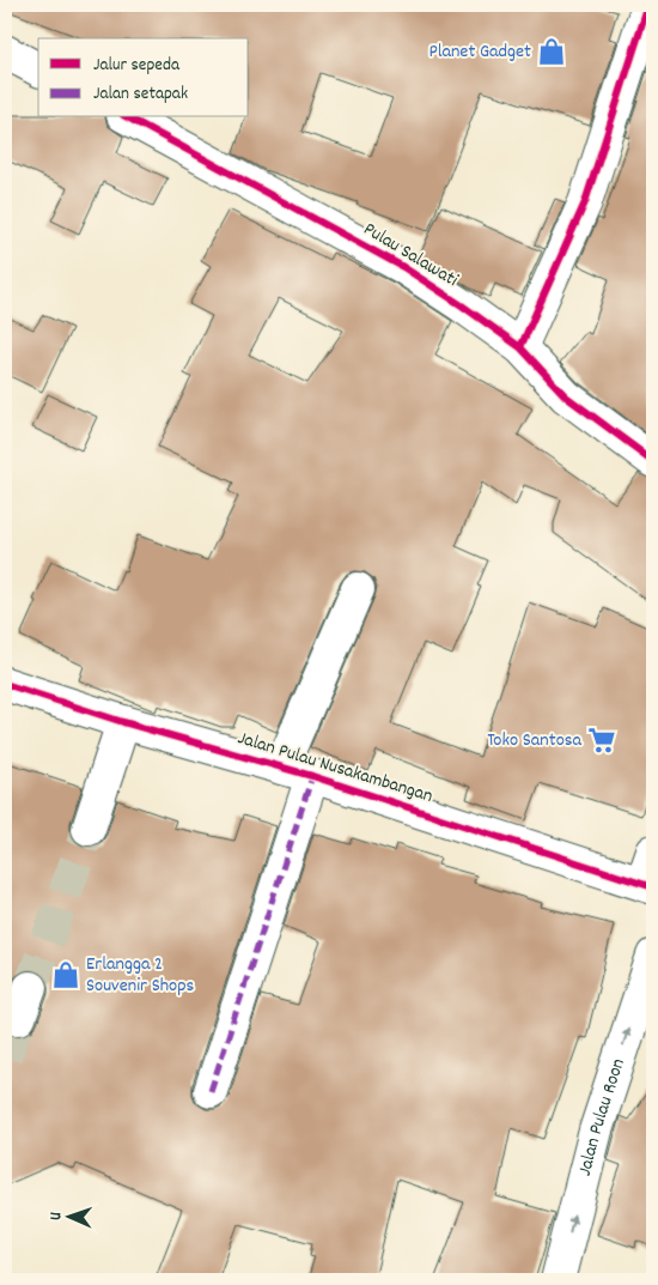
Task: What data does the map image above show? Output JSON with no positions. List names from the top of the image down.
{
  "streets": {
    "street": ["Pulau Salawati", "Jalan Pulau Nusakambangan", "Jalan Pulau Roon"]
  },
  "one_way": ["Jalan Pulau Roon"],
  "places": {
    "shop": ["Planet Gadget", "Erlangga 2 Souvenir Shops"],
    "supermarket": ["Toko Santosa"]
  },
  "legend": ["Jalur sepeda", "Jalan setapak"],
  "north": "left"
}
